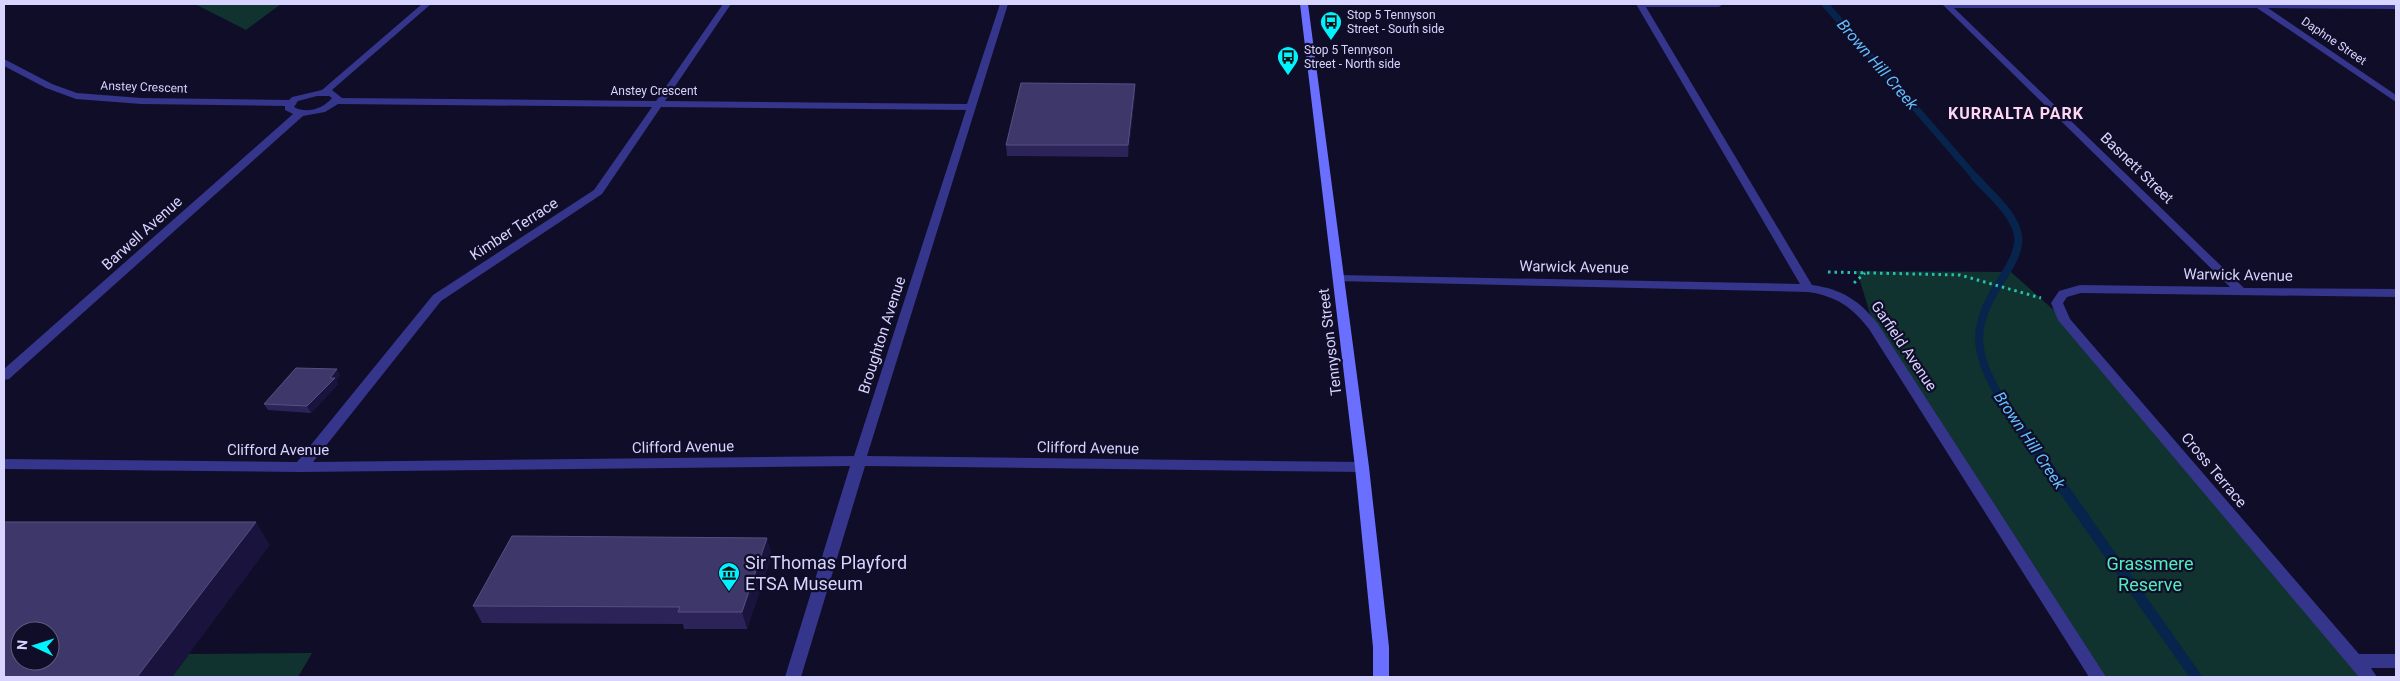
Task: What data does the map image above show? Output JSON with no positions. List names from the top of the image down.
{
  "streets": {
    "street": [
      "Daphne Street",
      "Anstey Crescent",
      "Basnett Street",
      "Kimber Terrace",
      "Barwell Avenue",
      "Warwick Avenue",
      "Broughton Avenue",
      "Tennyson Street",
      "Garfield Avenue",
      "Clifford Avenue",
      "Cross Terrace"
    ]
  },
  "crossings": [
    ["Anstey Crescent", "Kimber Terrace"],
    ["Anstey Crescent", "Broughton Avenue"],
    ["Basnett Street", "Warwick Avenue"],
    ["Kimber Terrace", "Clifford Avenue"],
    ["Warwick Avenue", "Tennyson Street"],
    ["Warwick Avenue", "Garfield Avenue"],
    ["Warwick Avenue", "Cross Terrace"],
    ["Broughton Avenue", "Clifford Avenue"],
    ["Tennyson Street", "Clifford Avenue"]
  ],
  "districts": ["KURRALTA PARK"],
  "water": ["Brown Hill Creek"],
  "parks": ["Grassmere Reserve"],
  "places": {
    "bus stop": ["Stop 5 Tennyson Street - South side", "Stop 5 Tennyson Street - North side"],
    "museum": ["Sir Thomas Playford ETSA Museum"]
  },
  "north": "left"
}
